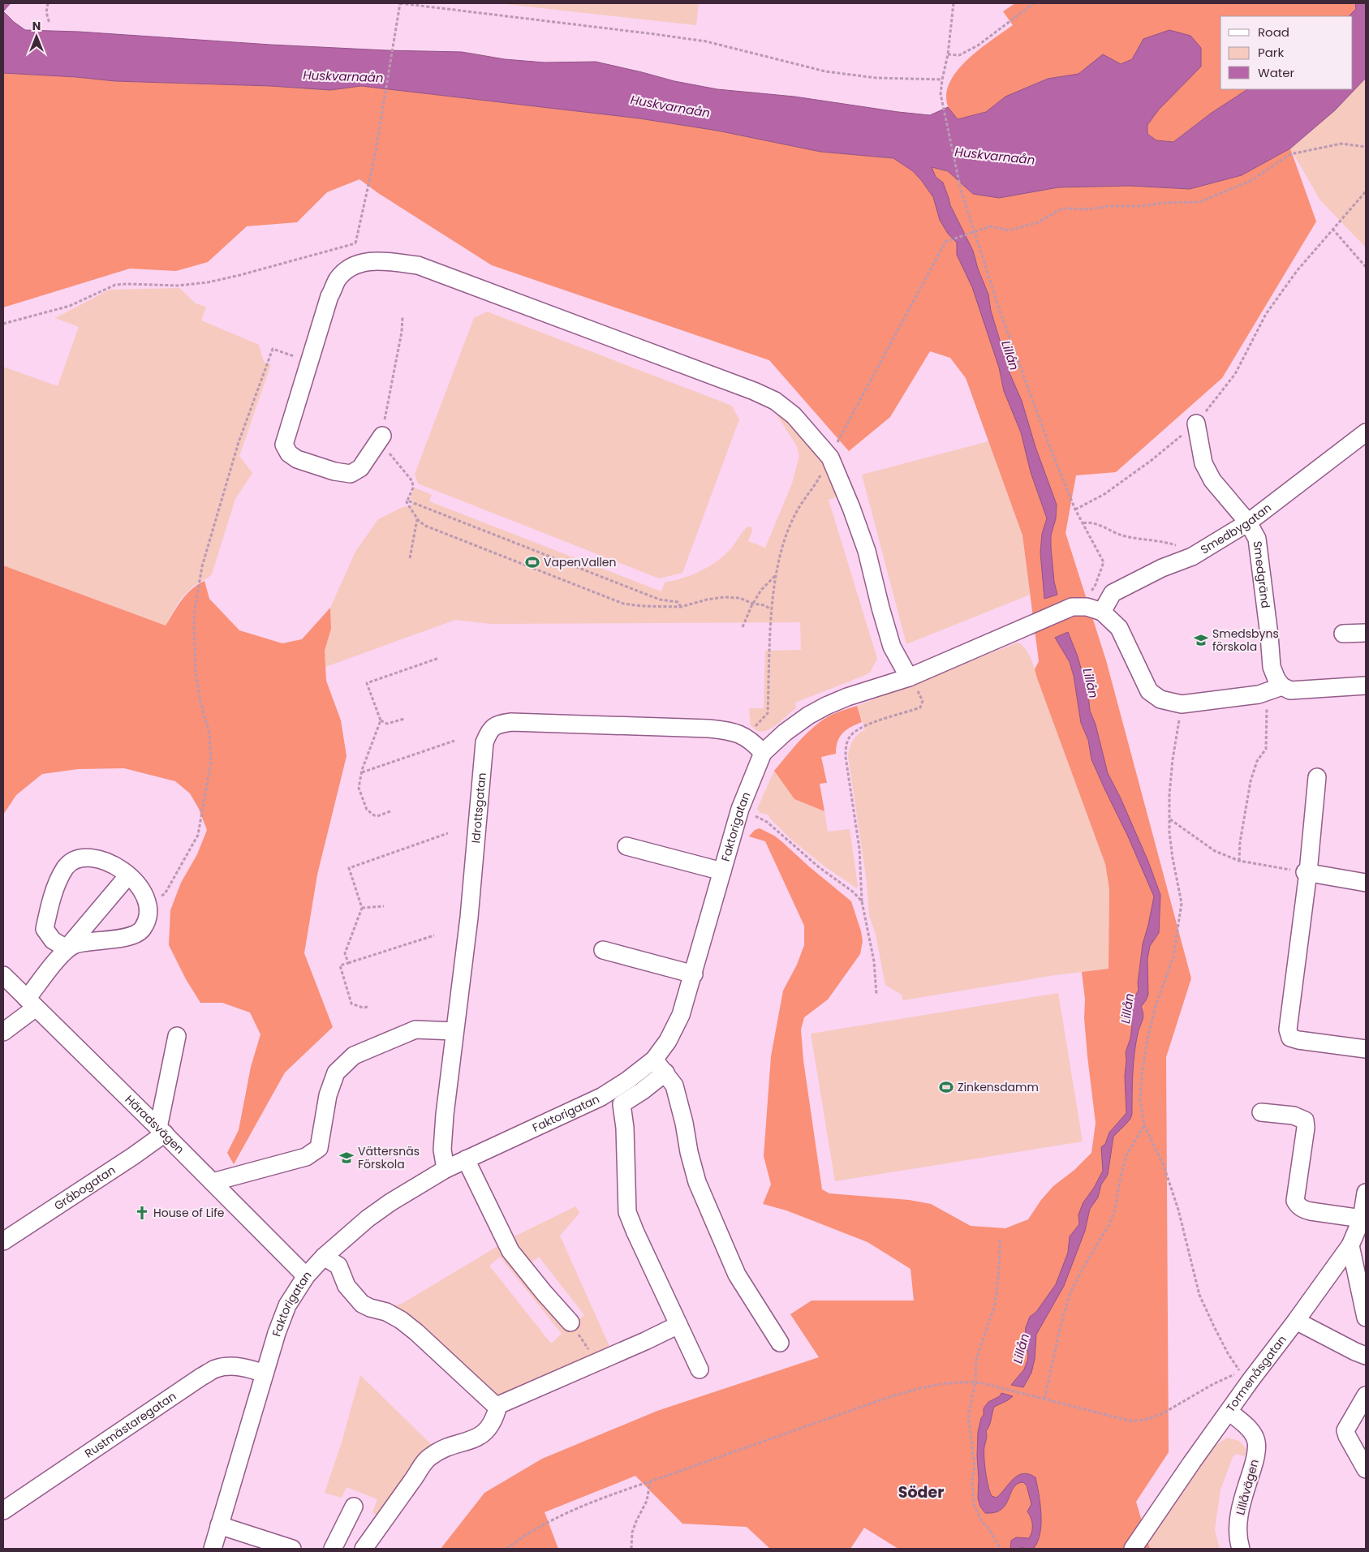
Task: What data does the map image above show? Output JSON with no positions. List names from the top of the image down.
{
  "streets": {
    "street": [
      "Smedbygatan",
      "Smedgränd",
      "Idrottsgatan",
      "Faktorigatan",
      "Häradsvägen",
      "Gråbogatan",
      "Tormenåsgatan",
      "Rustmästaregatan",
      "Lillåvägen"
    ]
  },
  "crossings": [
    ["Smedbygatan", "Smedgränd"],
    ["Idrottsgatan", "Faktorigatan"],
    ["Faktorigatan", "Häradsvägen"],
    ["Faktorigatan", "Rustmästaregatan"],
    ["Häradsvägen", "Gråbogatan"],
    ["Tormenåsgatan", "Lillåvägen"]
  ],
  "districts": ["Söder"],
  "water": ["Huskvarnaån", "Lillån"],
  "places": {
    "sports": ["VapenVallen", "Zinkensdamm"],
    "school or university": ["Smedsbyns förskola", "Vättersnäs Förskola"],
    "church": ["House of Life"]
  },
  "legend": ["Road", "Park", "Water"],
  "north": "top"
}
